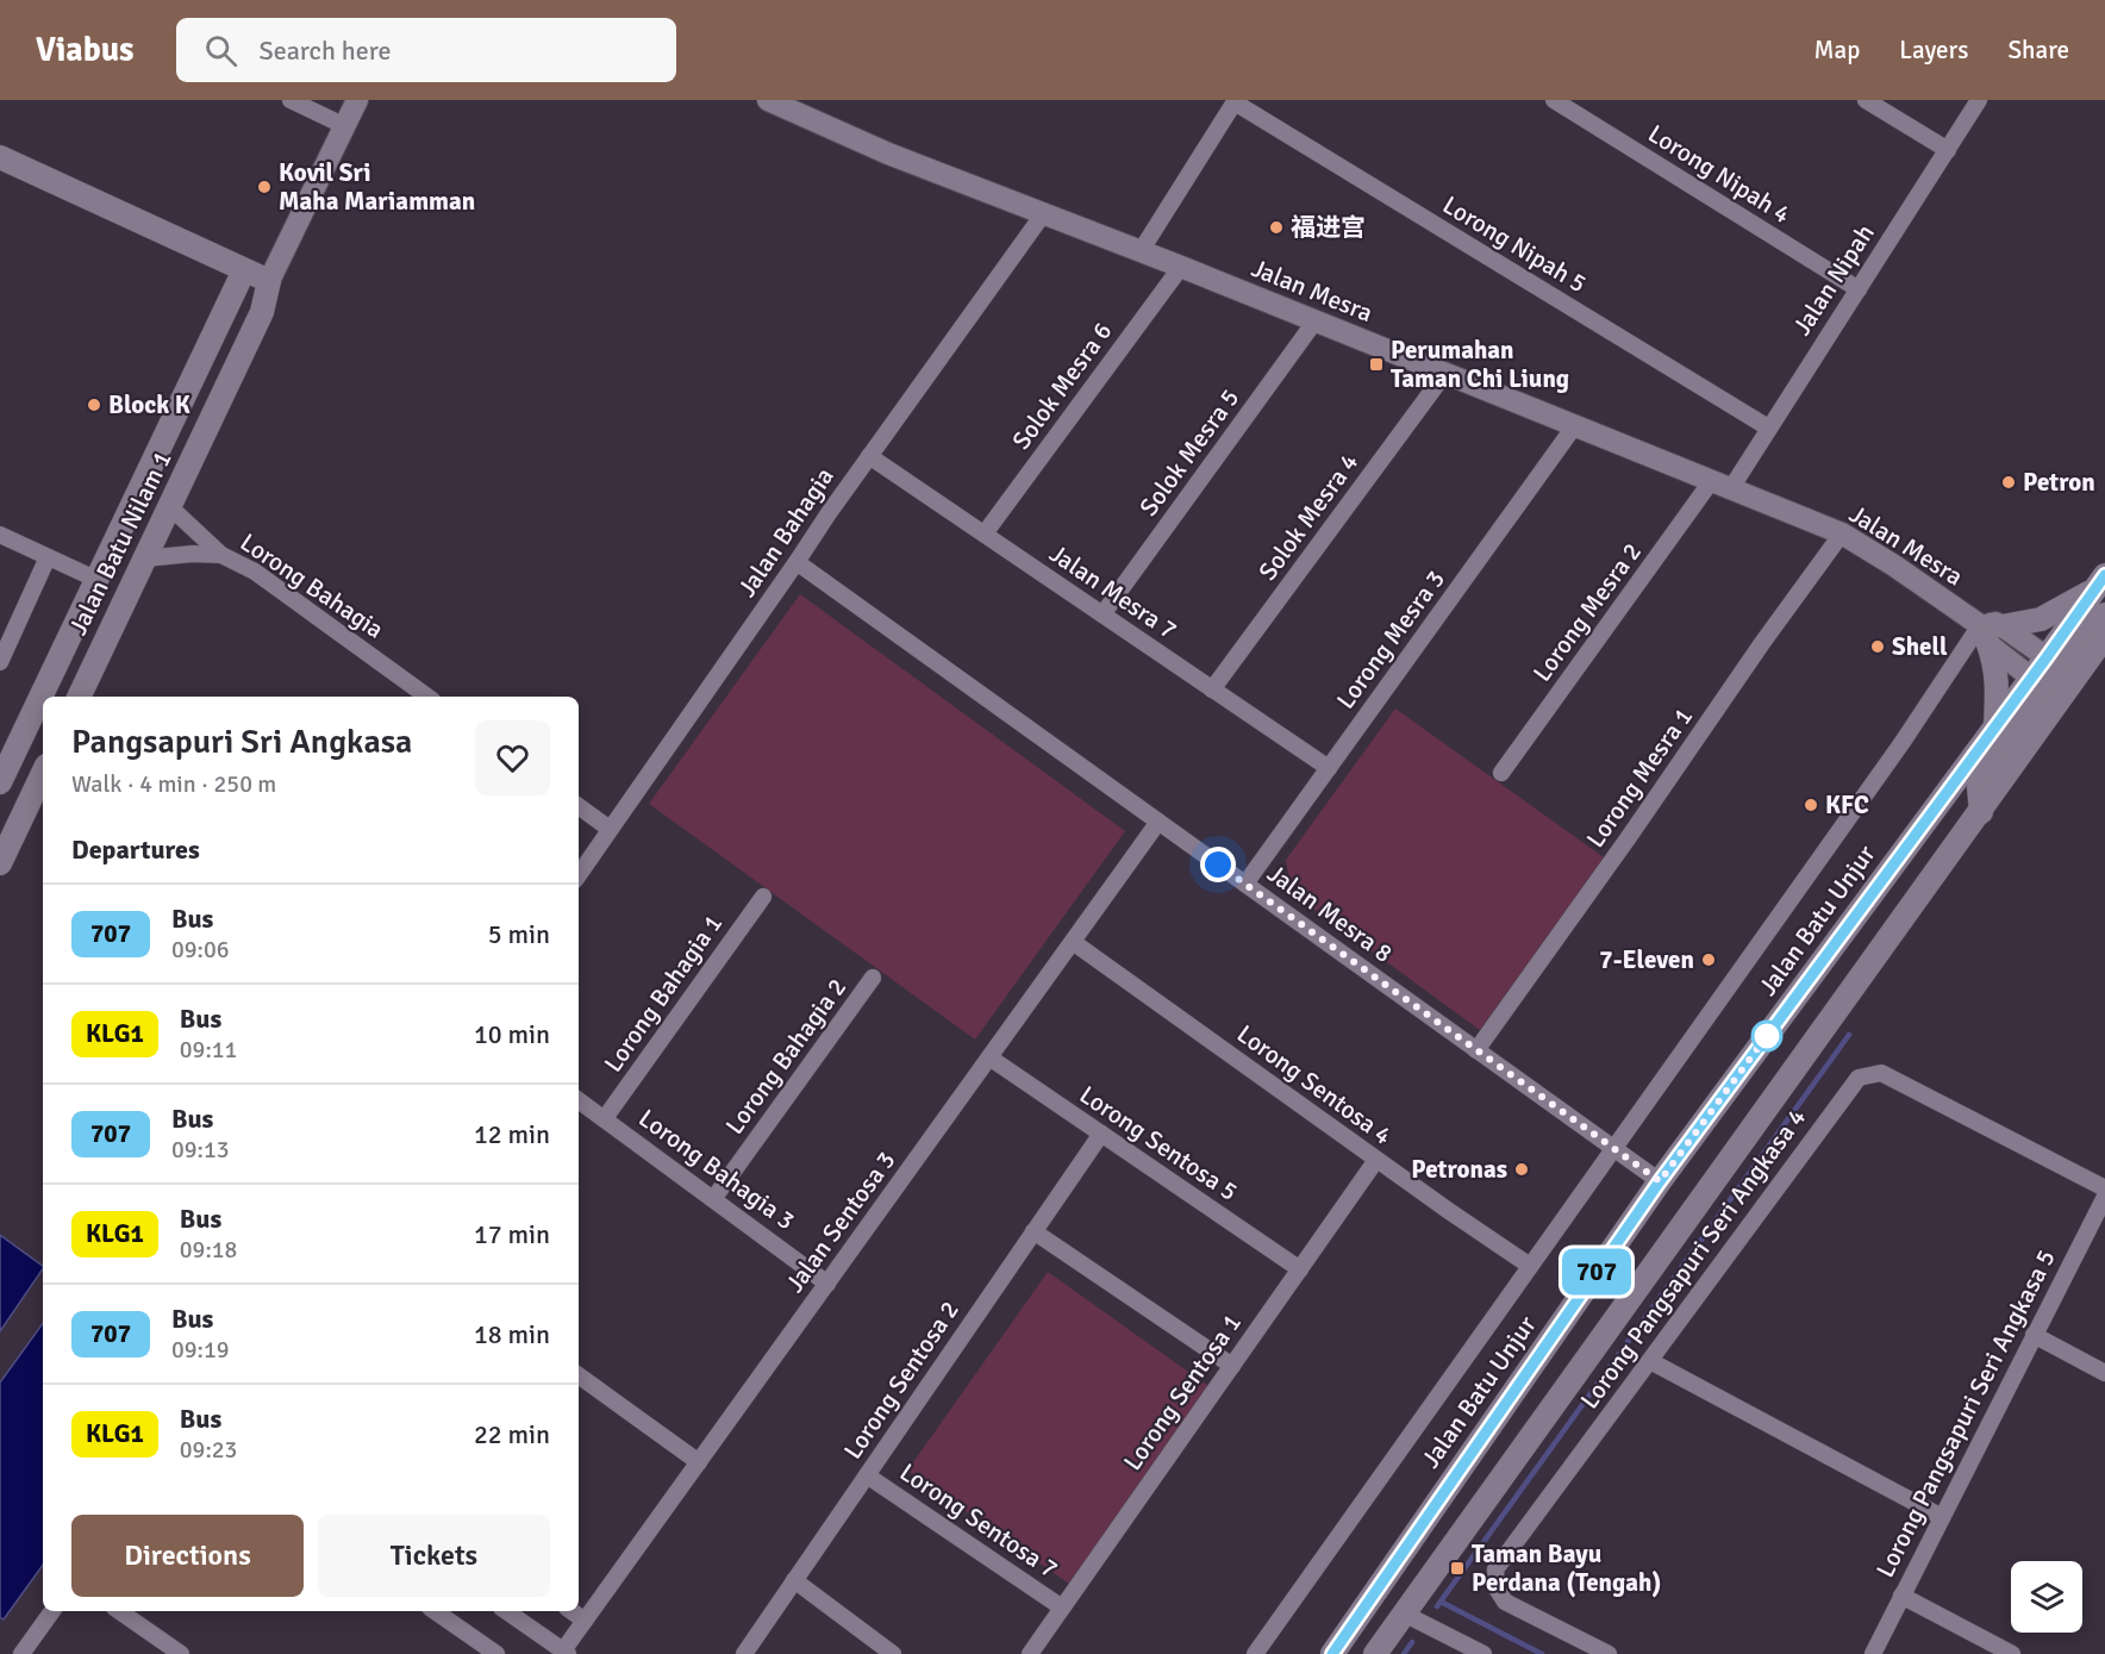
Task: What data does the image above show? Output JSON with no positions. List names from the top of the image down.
{
  "streets": {
    "main road": ["Jalan Batu Nilam 1", "Jalan Batu Unjur"],
    "street": [
      "Lorong Nipah 4",
      "Lorong Nipah 5",
      "Jalan Nipah",
      "Jalan Mesra",
      "Solok Mesra 6",
      "Solok Mesra 5",
      "Solok Mesra 4",
      "Jalan Bahagia",
      "Lorong Bahagia",
      "Jalan Mesra 7",
      "Lorong Mesra 2",
      "Lorong Mesra 3",
      "Lorong Mesra 1",
      "Jalan Mesra 8",
      "Lorong Bahagia 1",
      "Lorong Bahagia 2",
      "Lorong Sentosa 4",
      "Lorong Sentosa 5",
      "Lorong Bahagia 3",
      "Jalan Sentosa 3",
      "Lorong Pangsapuri Seri Angkasa 4",
      "Lorong Sentosa 2",
      "Lorong Sentosa 1",
      "Lorong Pangsapuri Seri Angkasa 5",
      "Lorong Sentosa 7"
    ]
  },
  "crossings": [
    ["Lorong Nipah 4", "Jalan Nipah"],
    ["Lorong Nipah 5", "Jalan Nipah"],
    ["Jalan Nipah", "Jalan Mesra"],
    ["Jalan Nipah", "Lorong Mesra 2"],
    ["Jalan Mesra", "Solok Mesra 6"],
    ["Jalan Mesra", "Solok Mesra 5"],
    ["Jalan Mesra", "Solok Mesra 4"],
    ["Jalan Mesra", "Jalan Bahagia"],
    ["Jalan Mesra", "Lorong Mesra 2"],
    ["Jalan Mesra", "Lorong Mesra 3"],
    ["Jalan Mesra", "Lorong Mesra 1"],
    ["Jalan Mesra", "Jalan Batu Unjur"],
    ["Solok Mesra 6", "Jalan Mesra 7"],
    ["Solok Mesra 5", "Jalan Mesra 7"],
    ["Solok Mesra 4", "Jalan Mesra 7"],
    ["Jalan Bahagia", "Jalan Mesra 7"],
    ["Jalan Bahagia", "Jalan Mesra 8"],
    ["Jalan Batu Nilam 1", "Lorong Bahagia"],
    ["Jalan Mesra 7", "Lorong Mesra 3"],
    ["Lorong Mesra 3", "Jalan Mesra 8"],
    ["Lorong Mesra 1", "Jalan Mesra 8"],
    ["Jalan Mesra 8", "Jalan Batu Unjur"],
    ["Jalan Mesra 8", "Jalan Sentosa 3"],
    ["Jalan Batu Unjur", "Lorong Sentosa 4"],
    ["Lorong Bahagia 1", "Lorong Bahagia 3"],
    ["Lorong Bahagia 2", "Lorong Bahagia 3"],
    ["Lorong Sentosa 4", "Jalan Sentosa 3"],
    ["Lorong Sentosa 4", "Lorong Sentosa 1"],
    ["Lorong Sentosa 5", "Jalan Sentosa 3"],
    ["Lorong Sentosa 5", "Lorong Sentosa 2"],
    ["Lorong Sentosa 5", "Lorong Sentosa 1"],
    ["Lorong Bahagia 3", "Jalan Sentosa 3"],
    ["Lorong Sentosa 2", "Lorong Sentosa 7"],
    ["Lorong Sentosa 1", "Lorong Sentosa 7"]
  ],
  "places": {
    "other": [
      "Kovil Sri Maha Mariamman",
      "福进宫",
      "Block K",
      "Petron",
      "Shell",
      "KFC",
      "7-Eleven",
      "Petronas"
    ],
    "transit": ["Perumahan Taman Chi Liung", "Taman Bayu Perdana (Tengah)"]
  },
  "lines": ["bus line 707"],
  "page": {
    "header": "Viabus",
    "search": "Search here",
    "nav": ["Map", "Layers", "Share"],
    "on_map": "707",
    "heading": [
      ["Pangsapuri Sri Angkasa", "Walk · 4 min · 250 m"],
      "Departures"
    ],
    "list": [
      {
        "mark": "707",
        "name": "Bus",
        "note": "09:06",
        "value": "5 min"
      },
      {
        "mark": "KLG1",
        "name": "Bus",
        "note": "09:11",
        "value": "10 min"
      },
      {
        "mark": "707",
        "name": "Bus",
        "note": "09:13",
        "value": "12 min"
      },
      {
        "mark": "KLG1",
        "name": "Bus",
        "note": "09:18",
        "value": "17 min"
      },
      {
        "mark": "707",
        "name": "Bus",
        "note": "09:19",
        "value": "18 min"
      },
      {
        "mark": "KLG1",
        "name": "Bus",
        "note": "09:23",
        "value": "22 min"
      }
    ],
    "buttons": ["Directions", "Tickets"]
  }
}
